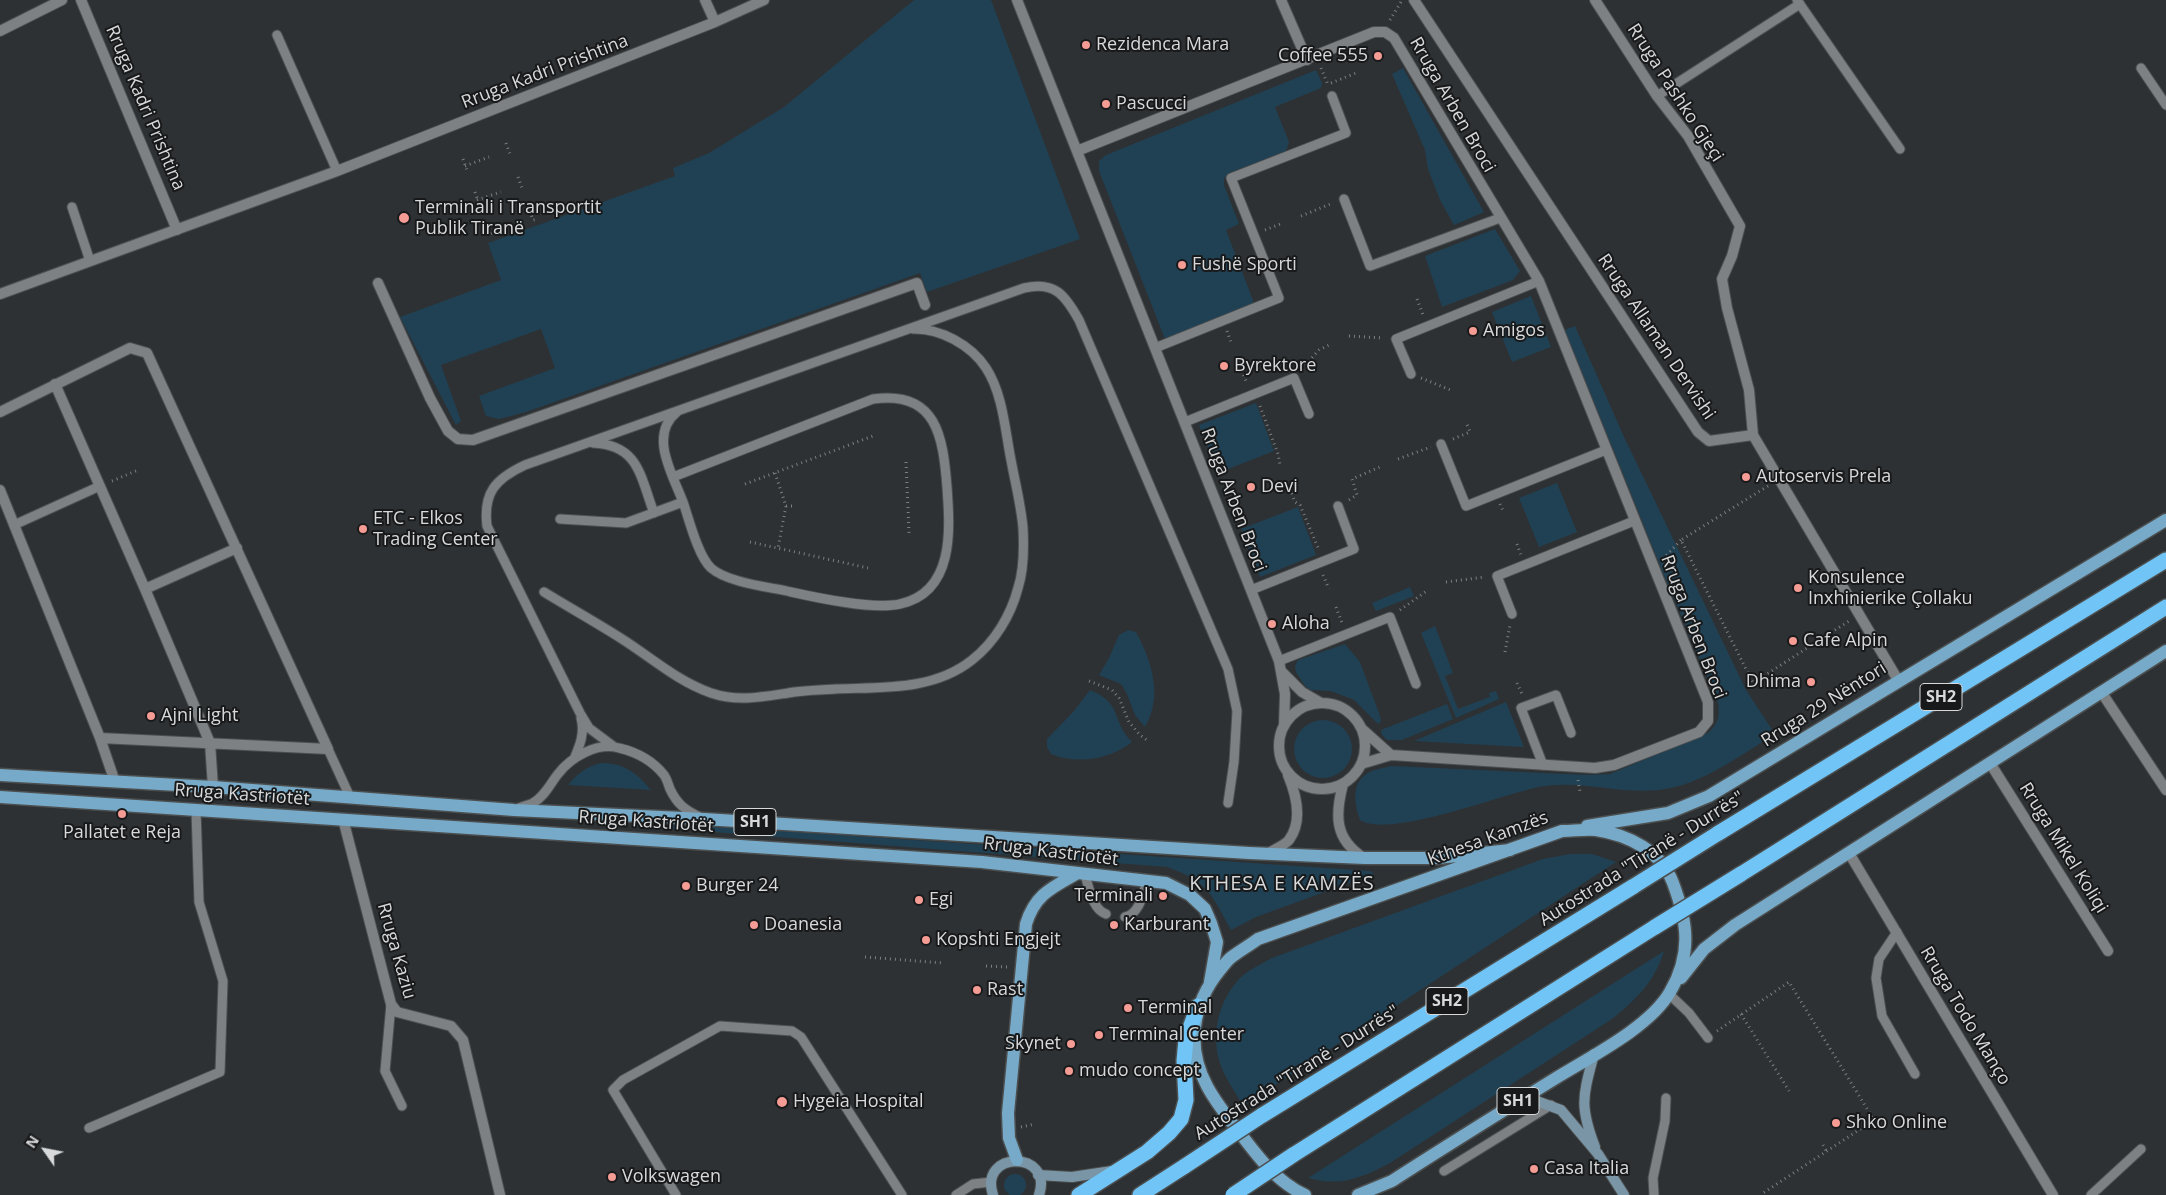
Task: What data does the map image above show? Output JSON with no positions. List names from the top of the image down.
{
  "streets": {
    "highway": ["SH2", "Autostrada \"Tiranë - Durrës\""],
    "main road": [
      "Rruga 29 Nëntori",
      "Rruga Kastriotët",
      "SH1",
      "Kthesa Kamzës"
    ],
    "street": [
      "Rruga Kadri Prishtina",
      "Rruga Pashko Gjeçi",
      "Rruga Arben Broci",
      "Rruga Allaman Dervishi",
      "Rruga Mikel Koliqi",
      "Rruga Kaziu",
      "Rruga Todo Manço"
    ]
  },
  "crossings": [
    ["Rruga Pashko Gjeçi", "Rruga Allaman Dervishi"],
    ["Rruga Arben Broci", "Rruga Kastriotët"],
    ["Rruga 29 Nëntori", "Kthesa Kamzës"],
    ["Rruga Kastriotët", "Kthesa Kamzës"],
    ["Rruga Kastriotët", "Rruga Kaziu"]
  ],
  "districts": ["KTHESA E KAMZËS"],
  "places": [
    "Rezidenca Mara",
    "Coffee 555",
    "Pascucci",
    "Terminali i Transportit Publik Tiranë",
    "Fushë Sporti",
    "Amigos",
    "Byrektore",
    "Autoservis Prela",
    "Devi",
    "ETC - Elkos Trading Center",
    "Konsulence Inxhinierike Çollaku",
    "Aloha",
    "Cafe Alpin",
    "Dhima",
    "Ajni Light",
    "Pallatet e Reja",
    "Burger 24",
    "Terminali",
    "Egi",
    "Doanesia",
    "Karburant",
    "Kopshti Engjejt",
    "Rast",
    "Terminal",
    "Terminal Center",
    "Skynet",
    "mudo concept",
    "Hygeia Hospital",
    "Shko Online",
    "Casa Italia",
    "Volkswagen"
  ],
  "north": "top left"
}
